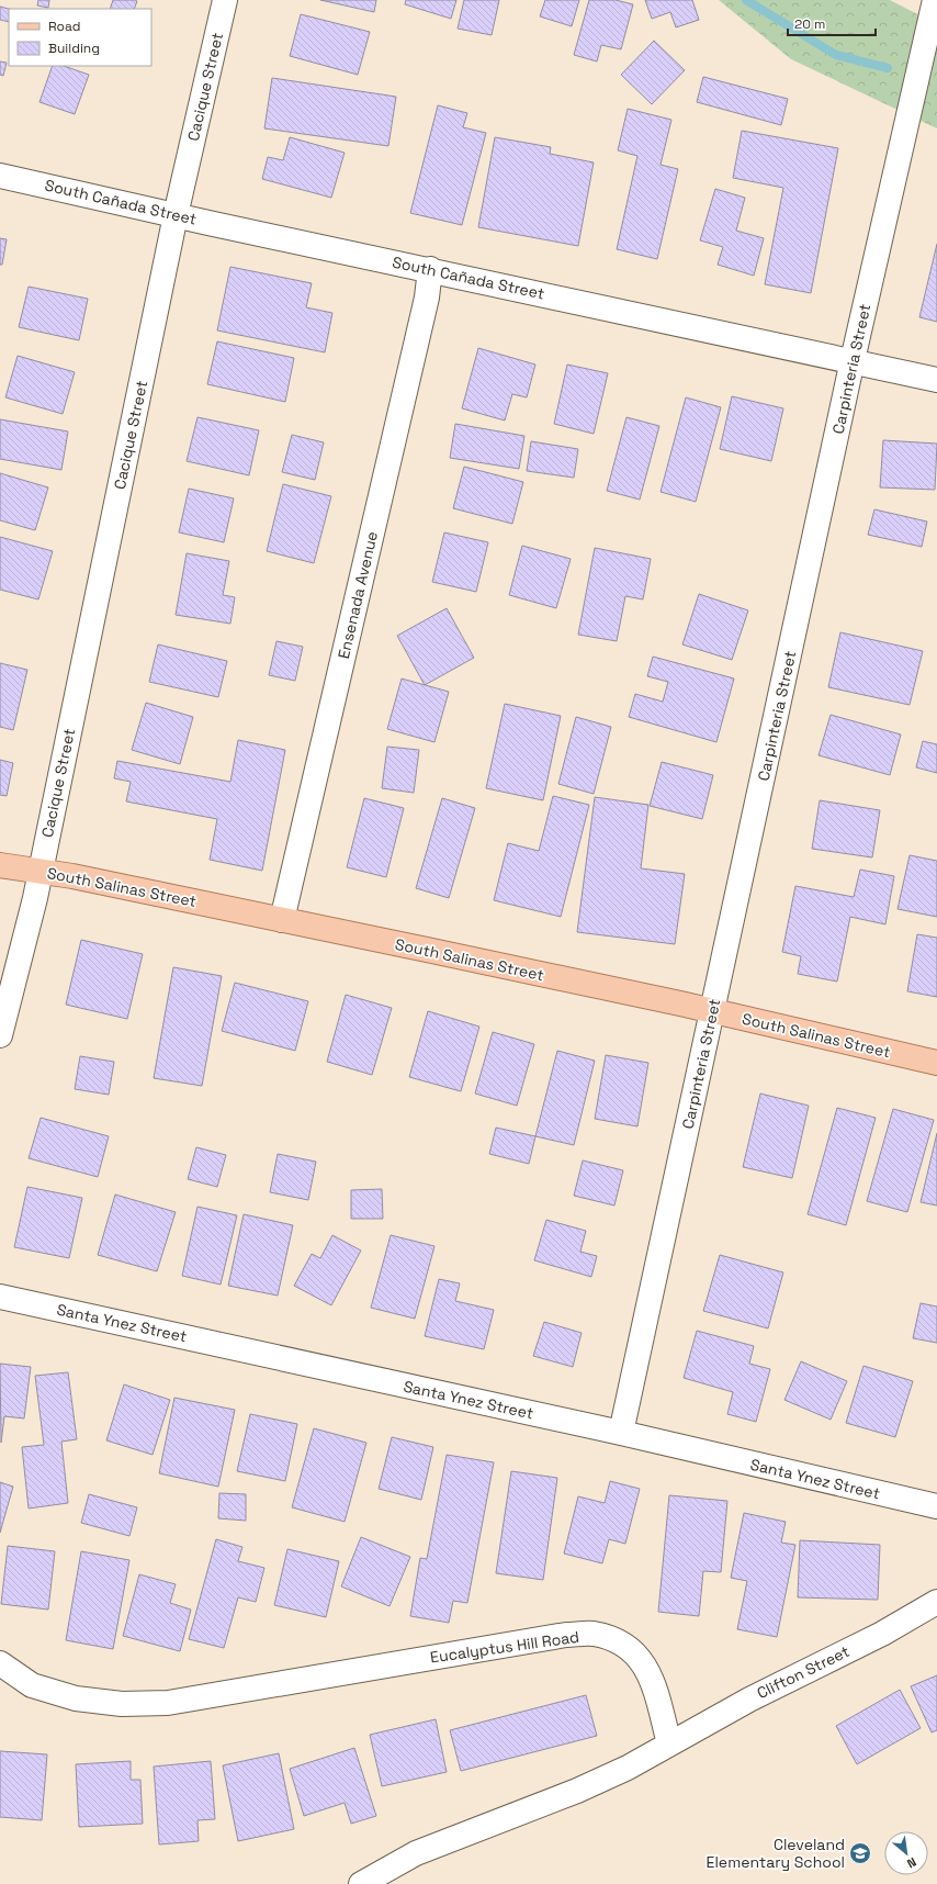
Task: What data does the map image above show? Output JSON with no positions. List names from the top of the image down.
{
  "streets": {
    "main road": ["South Salinas Street"],
    "street": [
      "Cacique Street",
      "South Cañada Street",
      "Carpinteria Street",
      "Ensenada Avenue",
      "Santa Ynez Street",
      "Eucalyptus Hill Road",
      "Clifton Street"
    ]
  },
  "crossings": [
    ["Cacique Street", "South Cañada Street"],
    ["Cacique Street", "South Salinas Street"],
    ["South Cañada Street", "Carpinteria Street"],
    ["South Cañada Street", "Ensenada Avenue"],
    ["Carpinteria Street", "South Salinas Street"],
    ["Carpinteria Street", "Santa Ynez Street"],
    ["Ensenada Avenue", "South Salinas Street"],
    ["Eucalyptus Hill Road", "Clifton Street"]
  ],
  "places": {
    "school or university": ["Cleveland Elementary School"]
  },
  "legend": ["Road", "Building"],
  "scale_bar": "20 m",
  "north": "bottom right"
}
